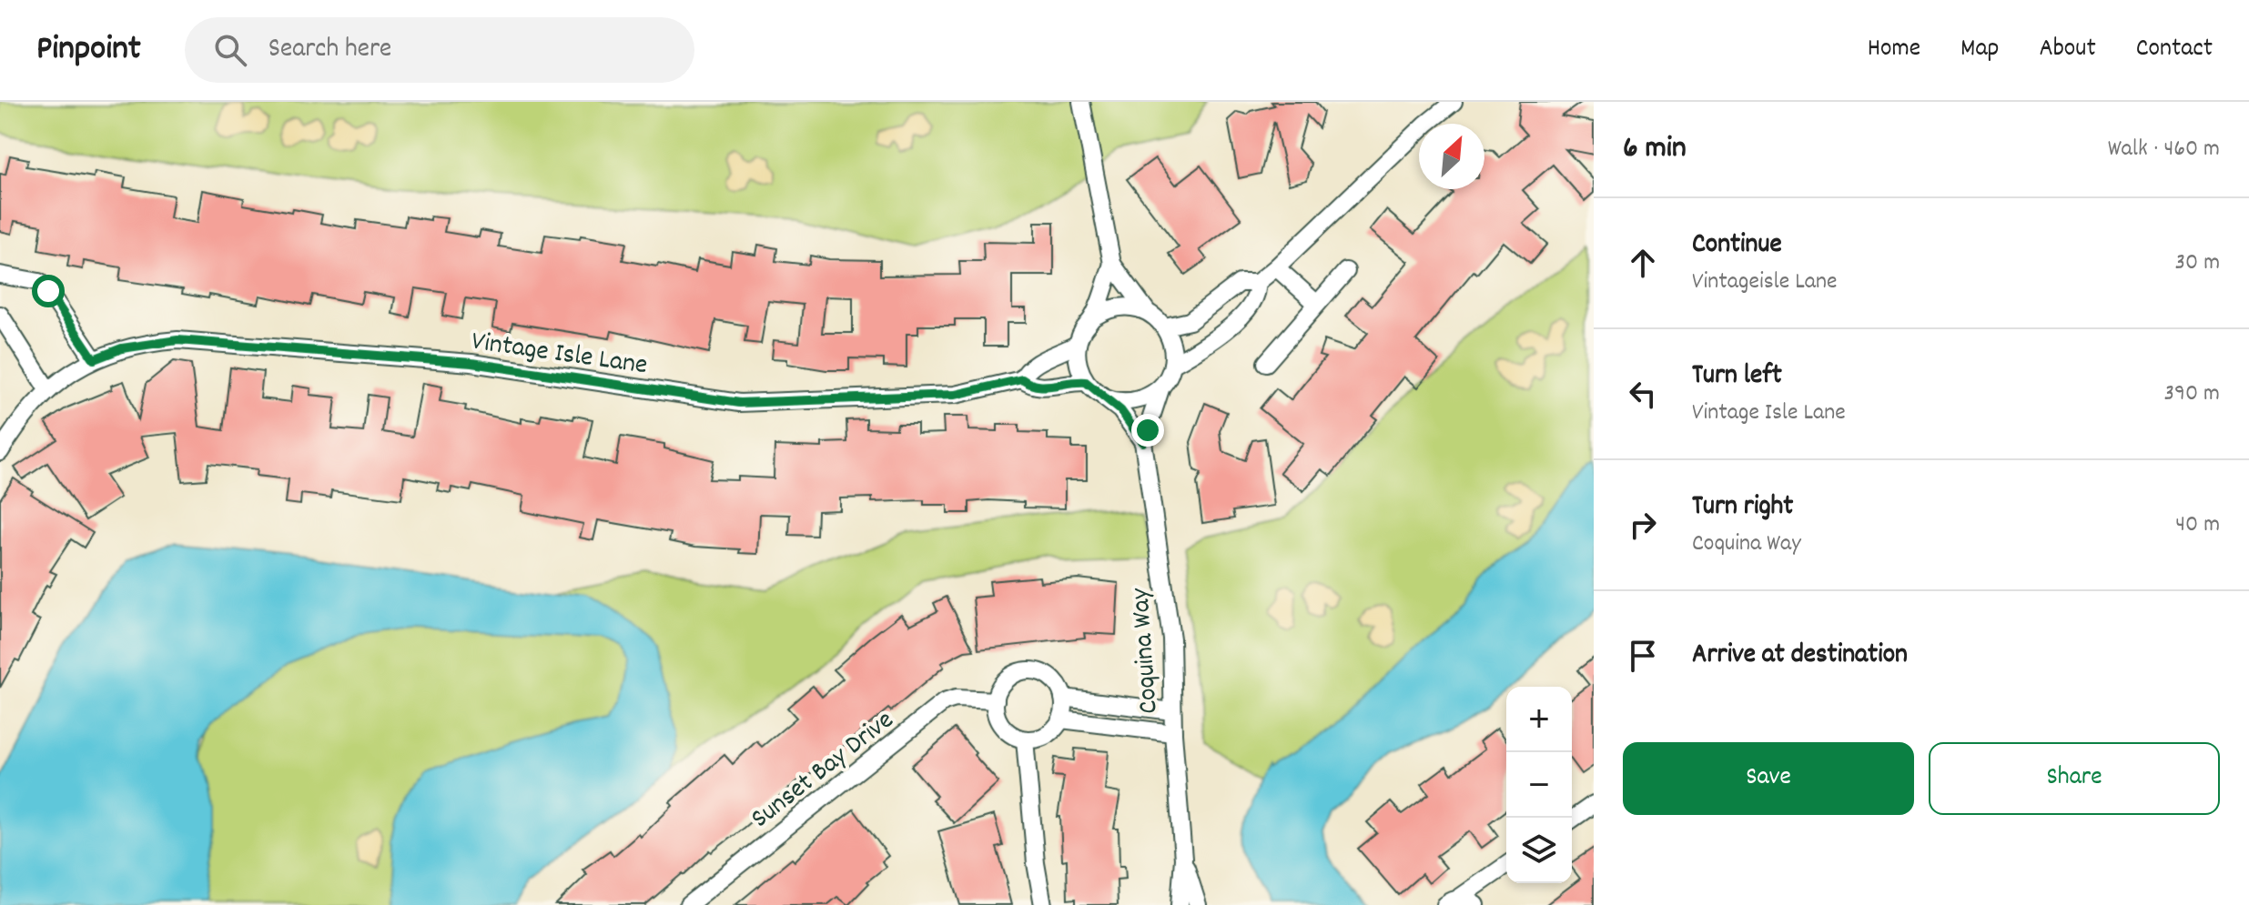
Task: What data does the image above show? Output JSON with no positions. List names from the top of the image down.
{
  "streets": {
    "street": ["Vintage Isle Lane", "Coquina Way", "Sunset Bay Drive"]
  },
  "crossings": [
    ["Vintage Isle Lane", "Coquina Way"]
  ],
  "north": "top right",
  "page": {
    "header": "Pinpoint",
    "search": "Search here",
    "nav": [
      "Home",
      "Map",
      "About",
      "Contact"
    ],
    "heading": ["6 min", "Walk · 460 m"],
    "list": [
      ["Continue", "Vintageisle Lane", "30 m"],
      ["Turn left", "Vintage Isle Lane", "390 m"],
      ["Turn right", "Coquina Way", "40 m"],
      "Arrive at destination"
    ],
    "map_buttons": ["+", "−"],
    "buttons": ["Save", "Share"]
  }
}
